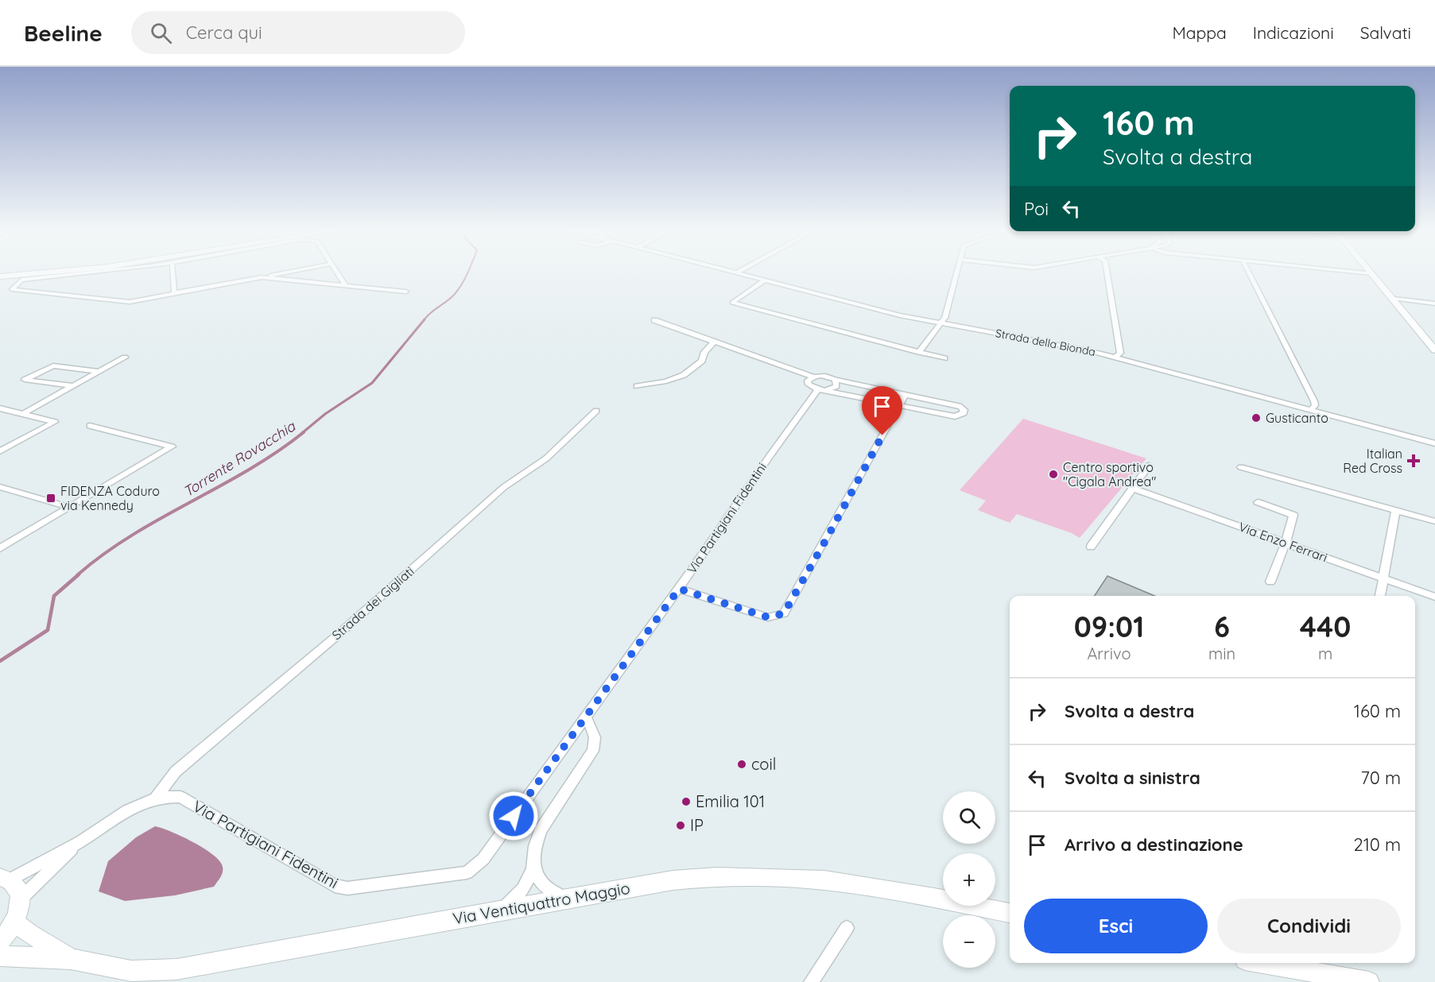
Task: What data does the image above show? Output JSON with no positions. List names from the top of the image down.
{
  "streets": {
    "street": [
      "Strada della Bionda",
      "Via Partigiani Fidentini",
      "Via Enzo Ferrari",
      "Strada dei Gigliati",
      "Via Ventiquattro Maggio"
    ]
  },
  "crossings": [
    ["Via Partigiani Fidentini", "Strada dei Gigliati"]
  ],
  "water": ["Torrente Rovacchia"],
  "places": {
    "other": [
      "Gusticanto",
      "Centro sportivo \"Cigala Andrea\"",
      "coil",
      "Emilia 101",
      "IP"
    ],
    "health": ["Italian Red Cross"],
    "transit": ["FIDENZA Coduro via Kennedy"]
  },
  "page": {
    "header": "Beeline",
    "search": "Cerca qui",
    "nav": ["Mappa", "Indicazioni", "Salvati"],
    "turn": ["160 m", "Svolta a destra"],
    "then": "Poi",
    "eta": [
      "09:01",
      "Arrivo",
      "6",
      "min",
      "440",
      "m"
    ],
    "list": [
      {
        "name": "Svolta a destra",
        "value": "160 m"
      },
      {
        "name": "Svolta a sinistra",
        "value": "70 m"
      },
      {
        "name": "Arrivo a destinazione",
        "value": "210 m"
      }
    ],
    "map_buttons": ["+", "−"],
    "buttons": ["Esci", "Condividi"]
  }
}
